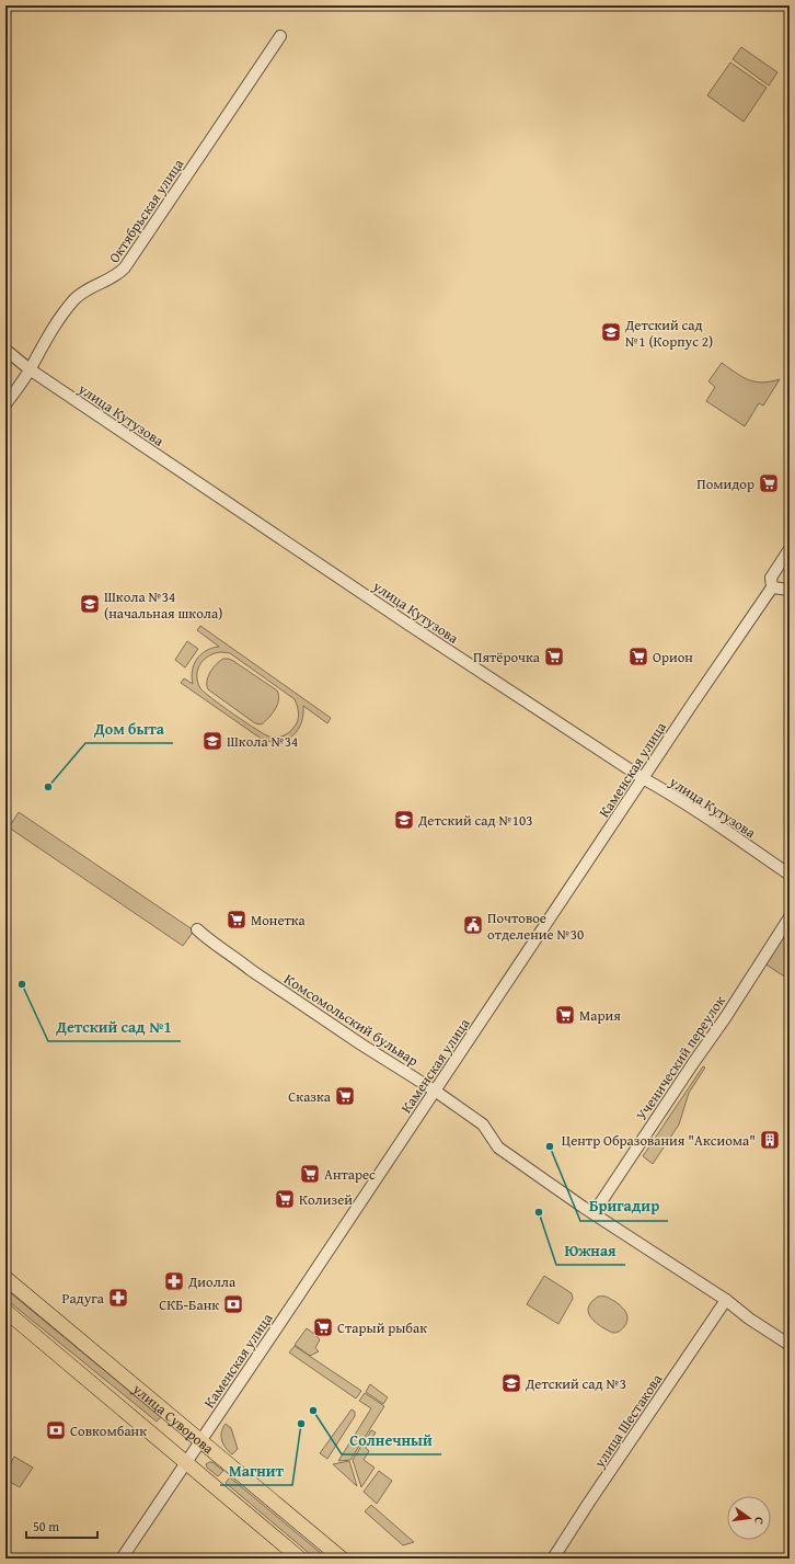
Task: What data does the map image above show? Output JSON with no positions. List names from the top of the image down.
{
  "streets": {
    "main road": ["улица Суворова"],
    "street": [
      "Октябрьская улица",
      "улица Кутузова",
      "Каменская улица",
      "Комсомольский бульвар",
      "Ученический переулок",
      "улица Шестакова"
    ]
  },
  "crossings": [
    ["Октябрьская улица", "улица Кутузова"],
    ["улица Кутузова", "Каменская улица"],
    ["Каменская улица", "Комсомольский бульвар"],
    ["Каменская улица", "улица Суворова"],
    ["Комсомольский бульвар", "Ученический переулок"],
    ["Комсомольский бульвар", "улица Шестакова"]
  ],
  "places": {
    "school or university": [
      "Детский сад №1 (Корпус 2)",
      "Школа №34 (начальная школа)",
      "Школа №34",
      "Детский сад №103",
      "Детский сад №3"
    ],
    "supermarket": [
      "Помидор",
      "Пятёрочка",
      "Орион",
      "Монетка",
      "Мария",
      "Сказка",
      "Антарес",
      "Колизей",
      "Старый рыбак"
    ],
    "other": [
      "Дом быта",
      "Детский сад №1",
      "Бригадир",
      "Южная",
      "Солнечный",
      "Магнит"
    ],
    "public building": ["Почтовое отделение №30"],
    "building": ["Центр Образования \"Аксиома\""],
    "pharmacy": ["Диолла", "Радуга"],
    "bank": ["СКБ-Банк", "Совкомбанк"]
  },
  "scale_bar": "50 m",
  "north": "right"
}
